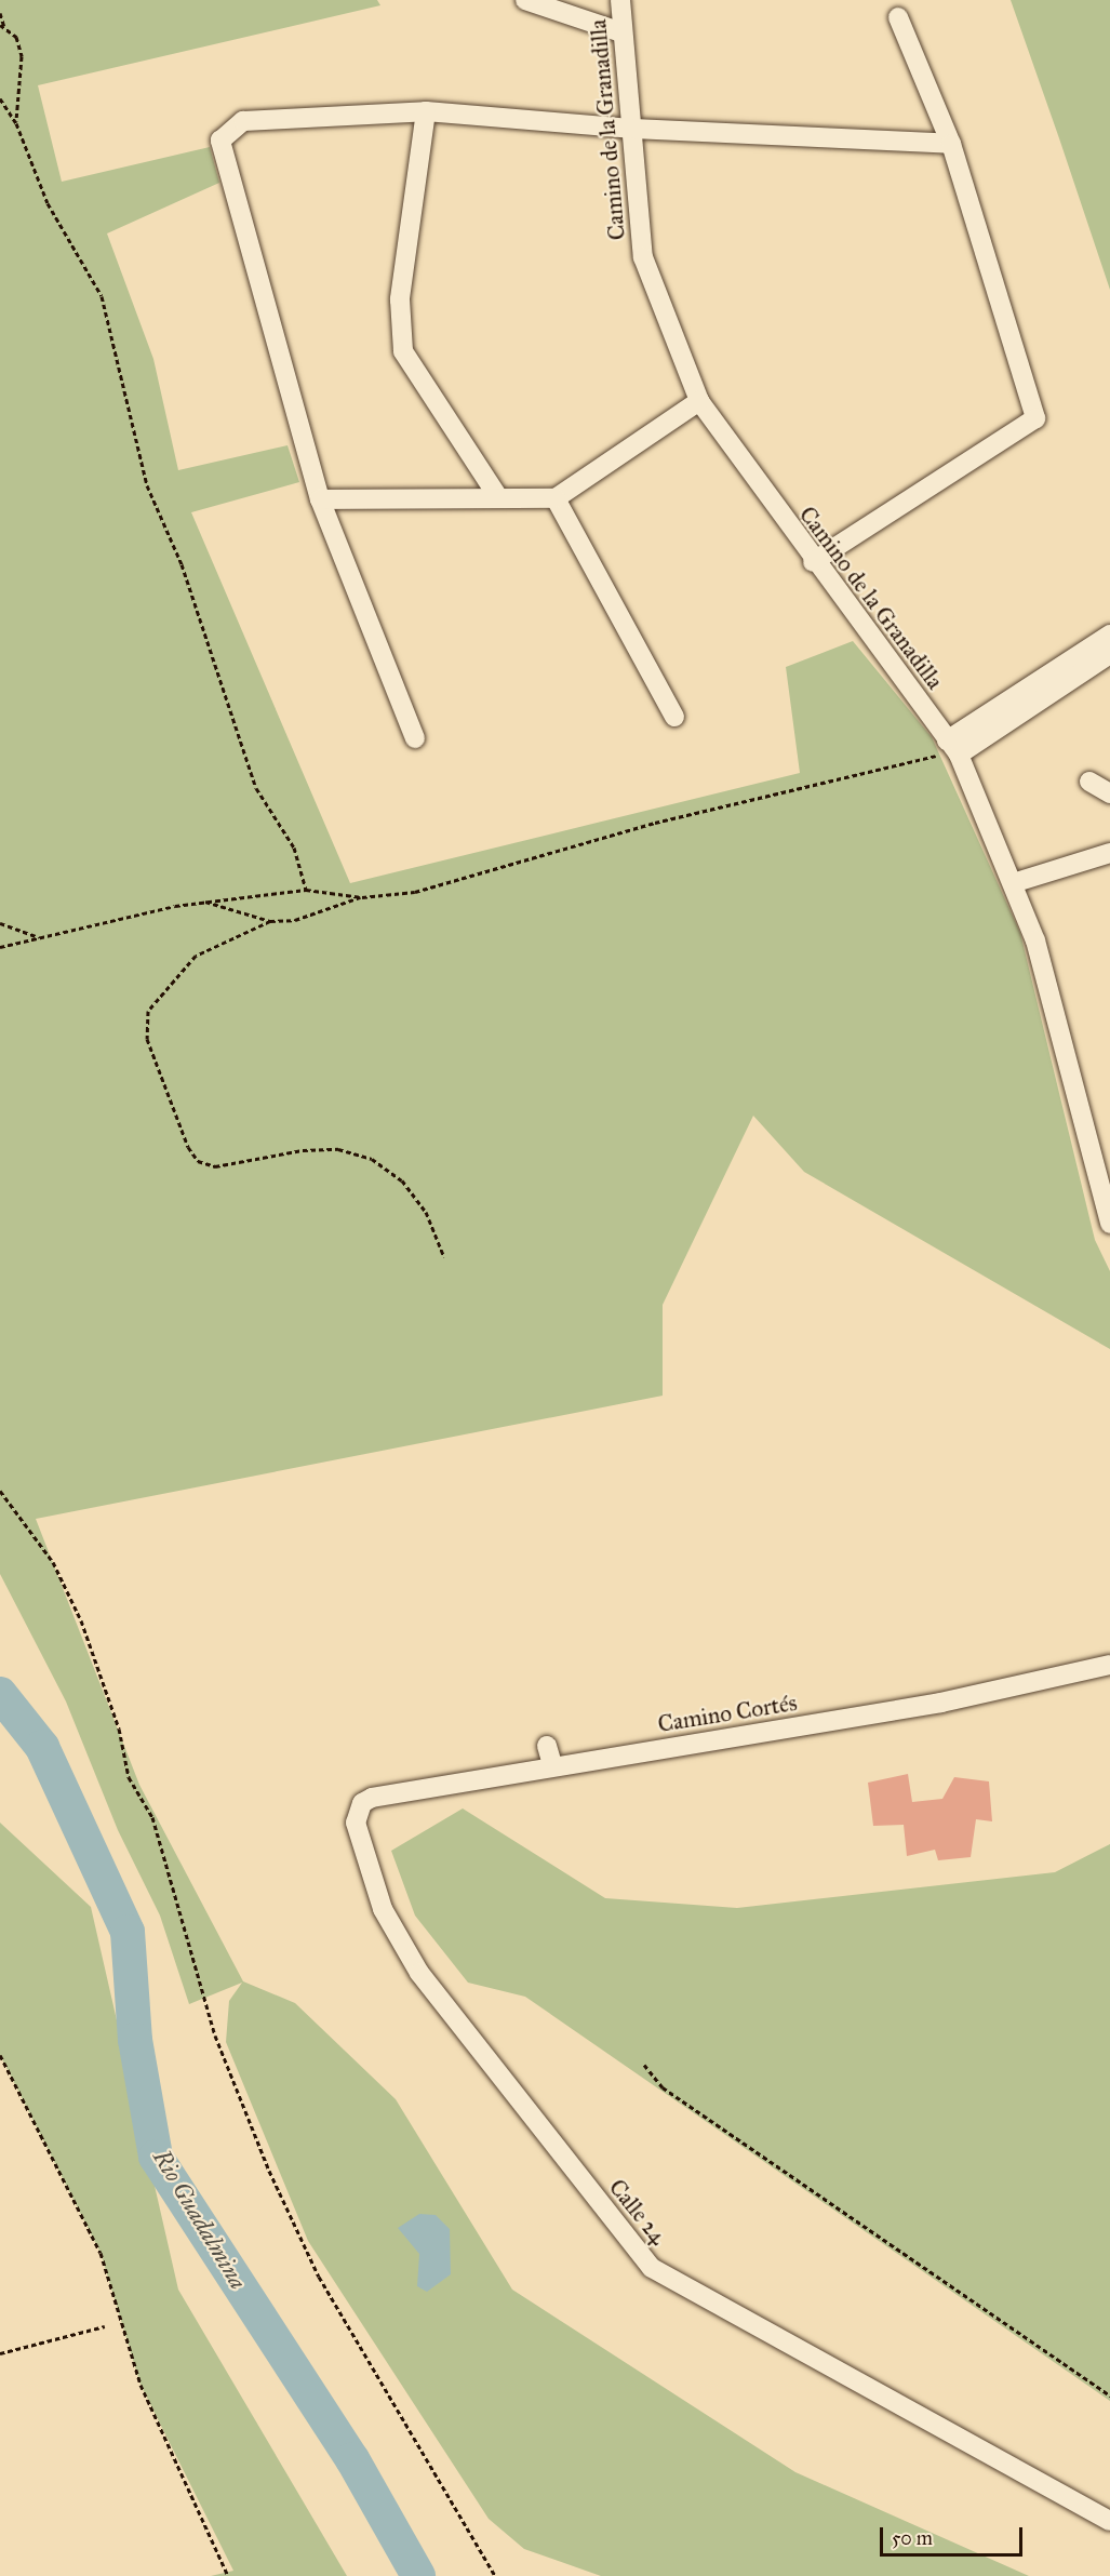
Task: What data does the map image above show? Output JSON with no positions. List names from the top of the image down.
{
  "streets": {
    "street": ["Camino de la Granadilla", "Camino Cortés", "Calle 24"]
  },
  "crossings": [
    ["Camino Cortés", "Calle 24"]
  ],
  "water": ["Rio Guadalmina"],
  "scale_bar": "50 m"
}
